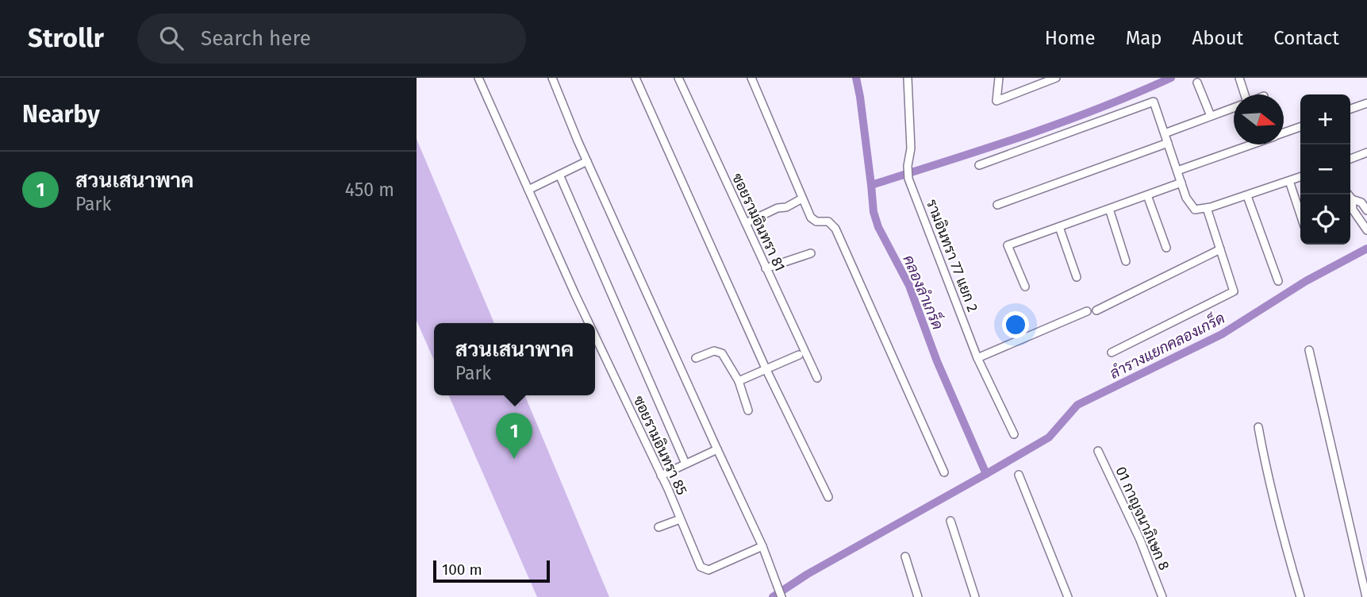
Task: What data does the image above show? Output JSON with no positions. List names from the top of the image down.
{
  "streets": {
    "street": [
      "ซอยรามอินทรา 81",
      "รามอินทรา 77 แยก 2",
      "ซอยรามอินทรา 85",
      "01 กาญจนาภิเษก 8"
    ]
  },
  "water": ["คลองลำเกร็ด", "ลำรางแยกคลองเกร็ด"],
  "scale_bar": "100 m",
  "north": "right",
  "page": {
    "header": "Strollr",
    "search": "Search here",
    "nav": [
      "Home",
      "Map",
      "About",
      "Contact"
    ],
    "heading": "Nearby",
    "map_buttons": ["+", "−"],
    "list": [
      {
        "mark": "1",
        "name": "สวนเสนาพาค",
        "note": "Park",
        "value": "450 m"
      }
    ],
    "popup": ["สวนเสนาพาค", "Park"],
    "pins": "1",
    "scale": "100 m"
  }
}
